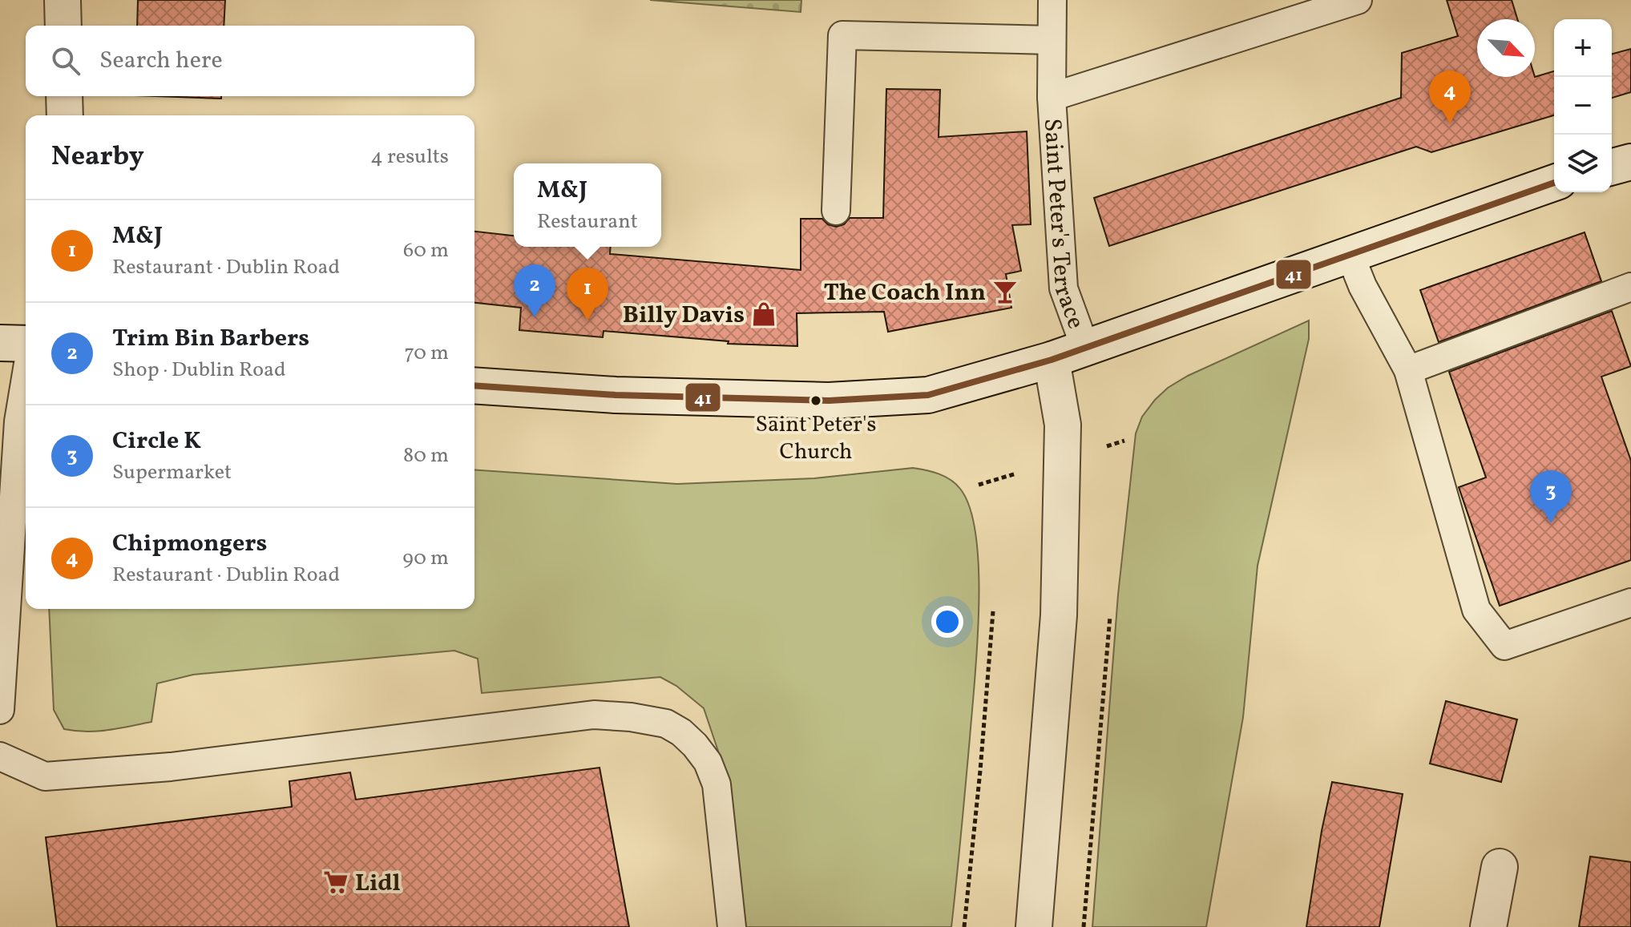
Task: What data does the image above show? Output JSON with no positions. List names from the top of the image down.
{
  "streets": {
    "lane": ["Saint Peter's Terrace"]
  },
  "places": {
    "bar": ["The Coach Inn"],
    "shop": ["Billy Davis"],
    "other": ["Saint Peter's Church"],
    "supermarket": ["Lidl"]
  },
  "lines": ["transit line 41"],
  "north": "bottom right",
  "page": {
    "map_buttons": ["+", "−"],
    "search": "Search here",
    "pins": [
      "4",
      "2",
      "1",
      "3"
    ],
    "heading": ["Nearby", "4 results"],
    "popup": ["M&J", "Restaurant"],
    "list": [
      {
        "mark": "1",
        "name": "M&J",
        "note": "Restaurant · Dublin Road",
        "value": "60 m"
      },
      {
        "mark": "2",
        "name": "Trim Bin Barbers",
        "note": "Shop · Dublin Road",
        "value": "70 m"
      },
      {
        "mark": "3",
        "name": "Circle K",
        "note": "Supermarket",
        "value": "80 m"
      },
      {
        "mark": "4",
        "name": "Chipmongers",
        "note": "Restaurant · Dublin Road",
        "value": "90 m"
      }
    ]
  }
}
